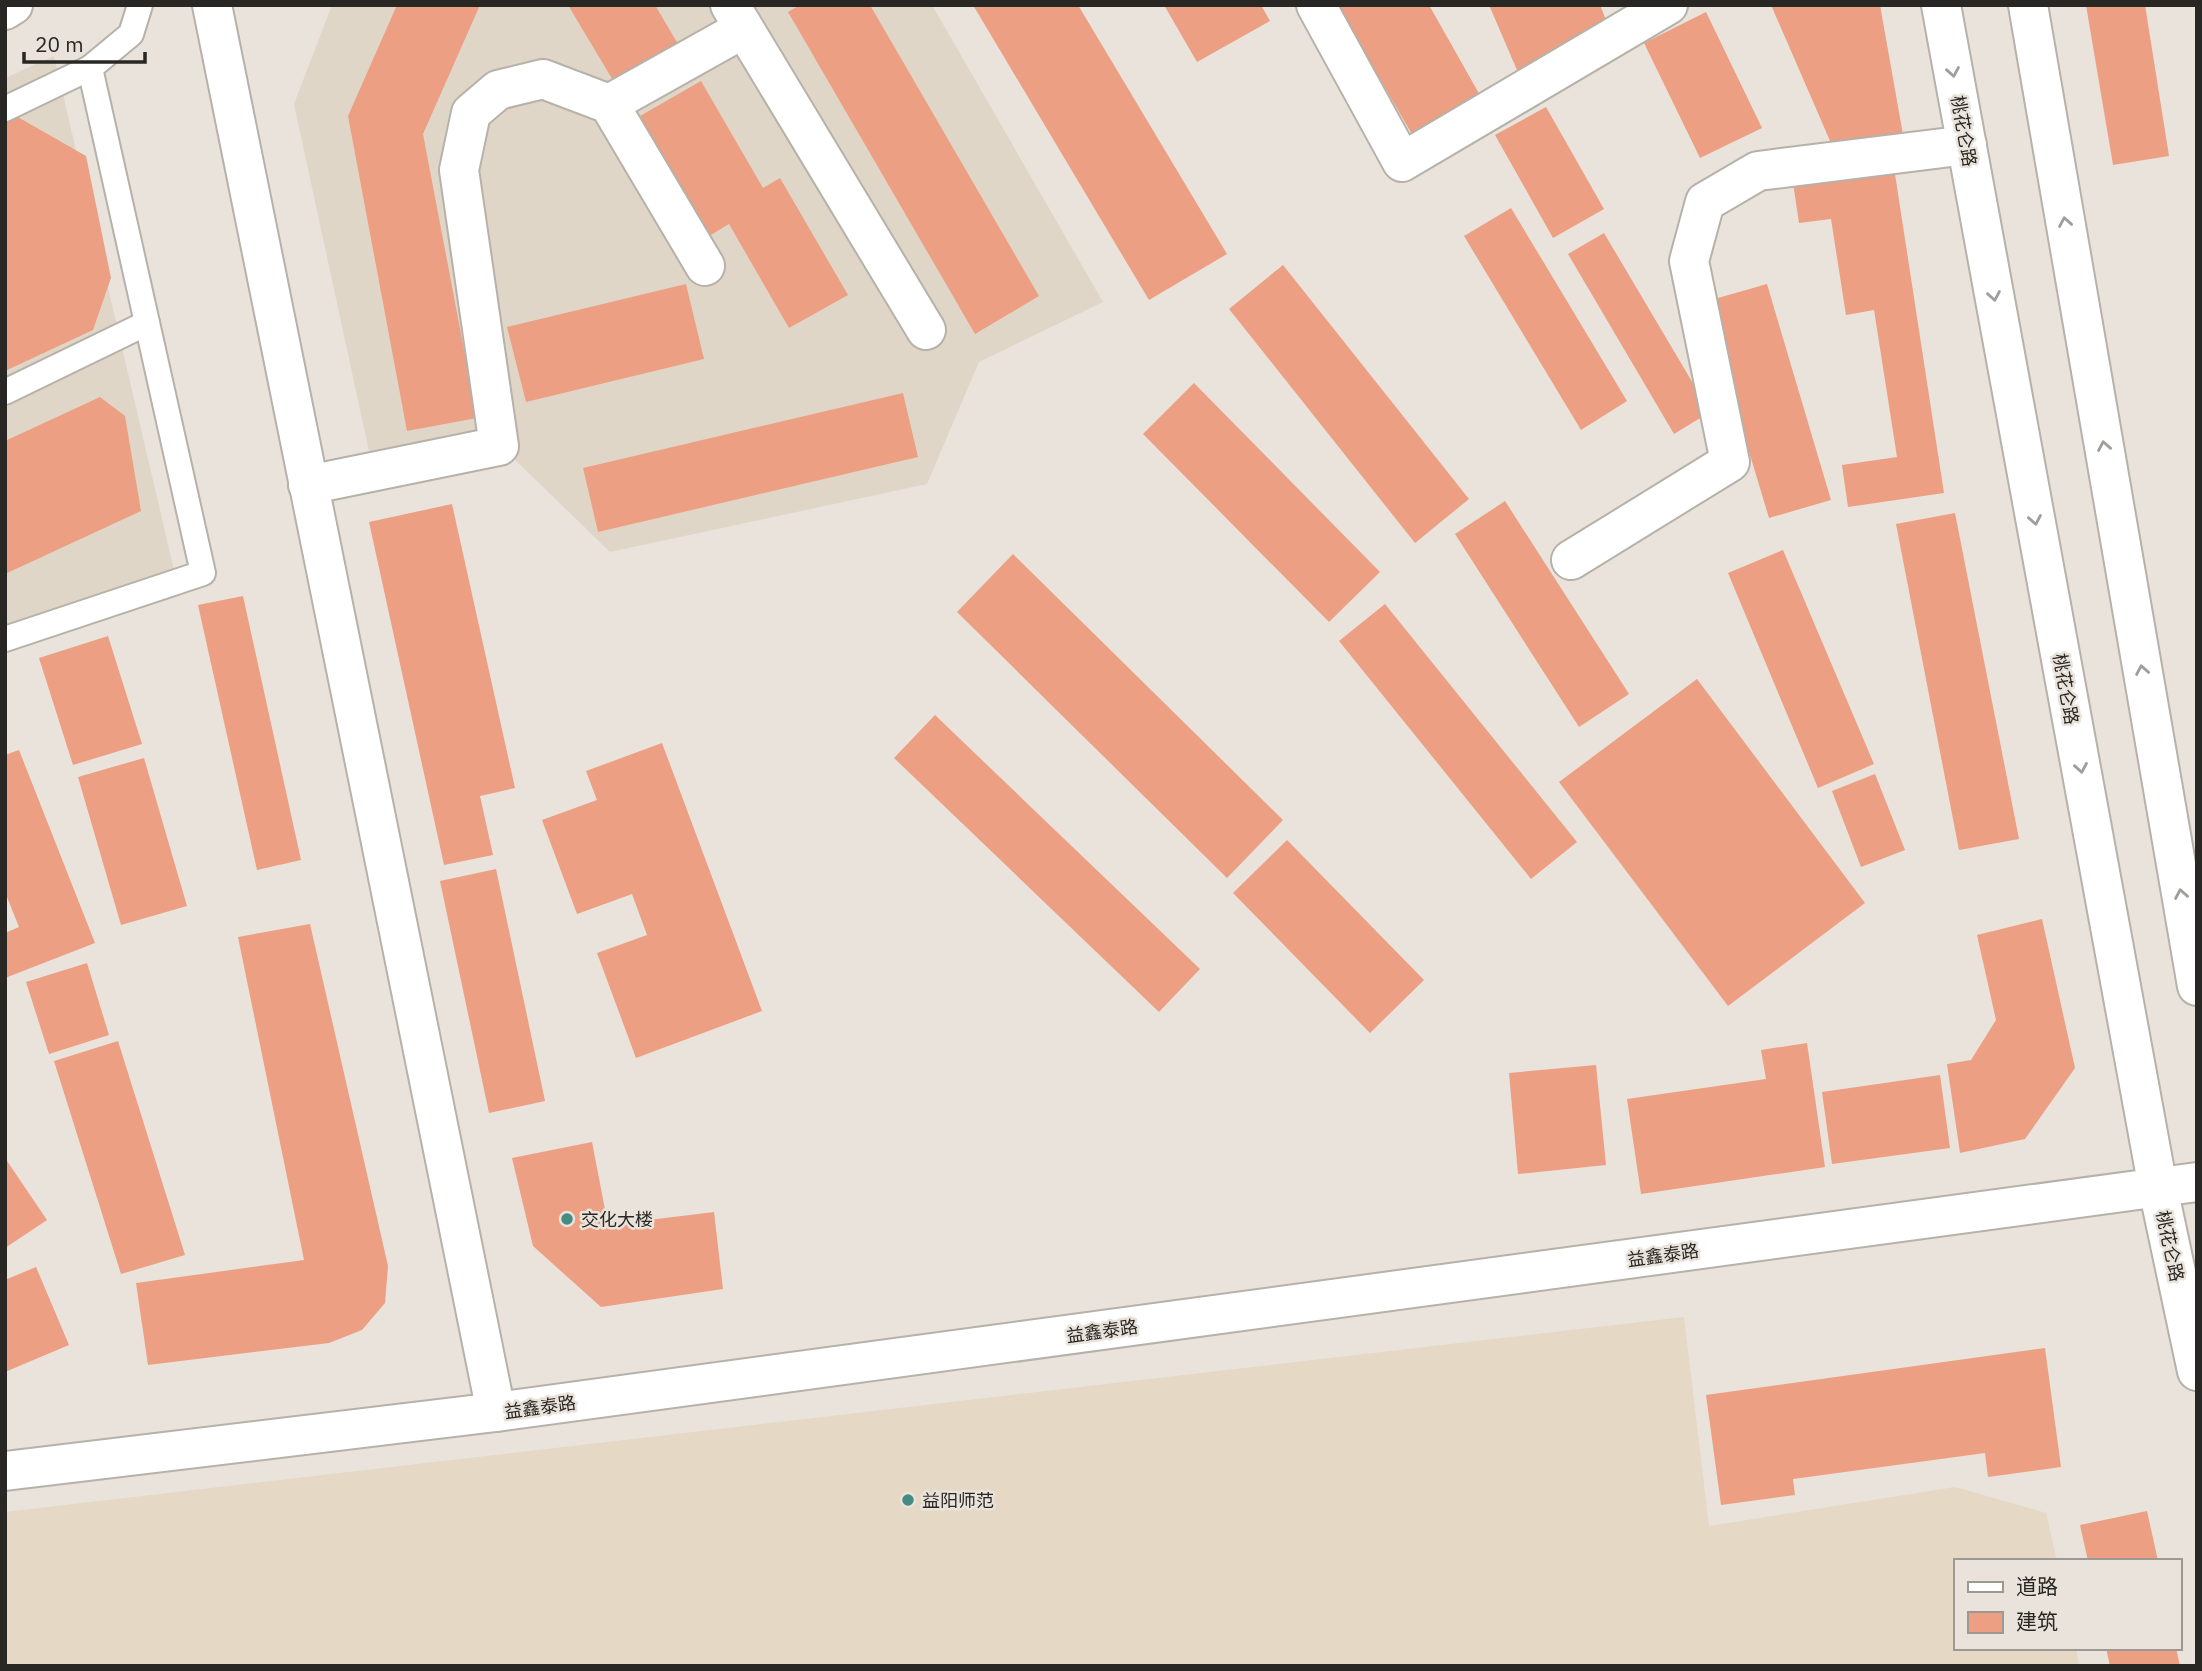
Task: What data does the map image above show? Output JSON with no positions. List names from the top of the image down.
{
  "streets": {
    "street": ["桃花仑路", "益鑫泰路"]
  },
  "crossings": [
    ["桃花仑路", "益鑫泰路"]
  ],
  "places": ["交化大楼", "益阳师范"],
  "legend": ["道路", "建筑"],
  "scale_bar": "20 m"
}
